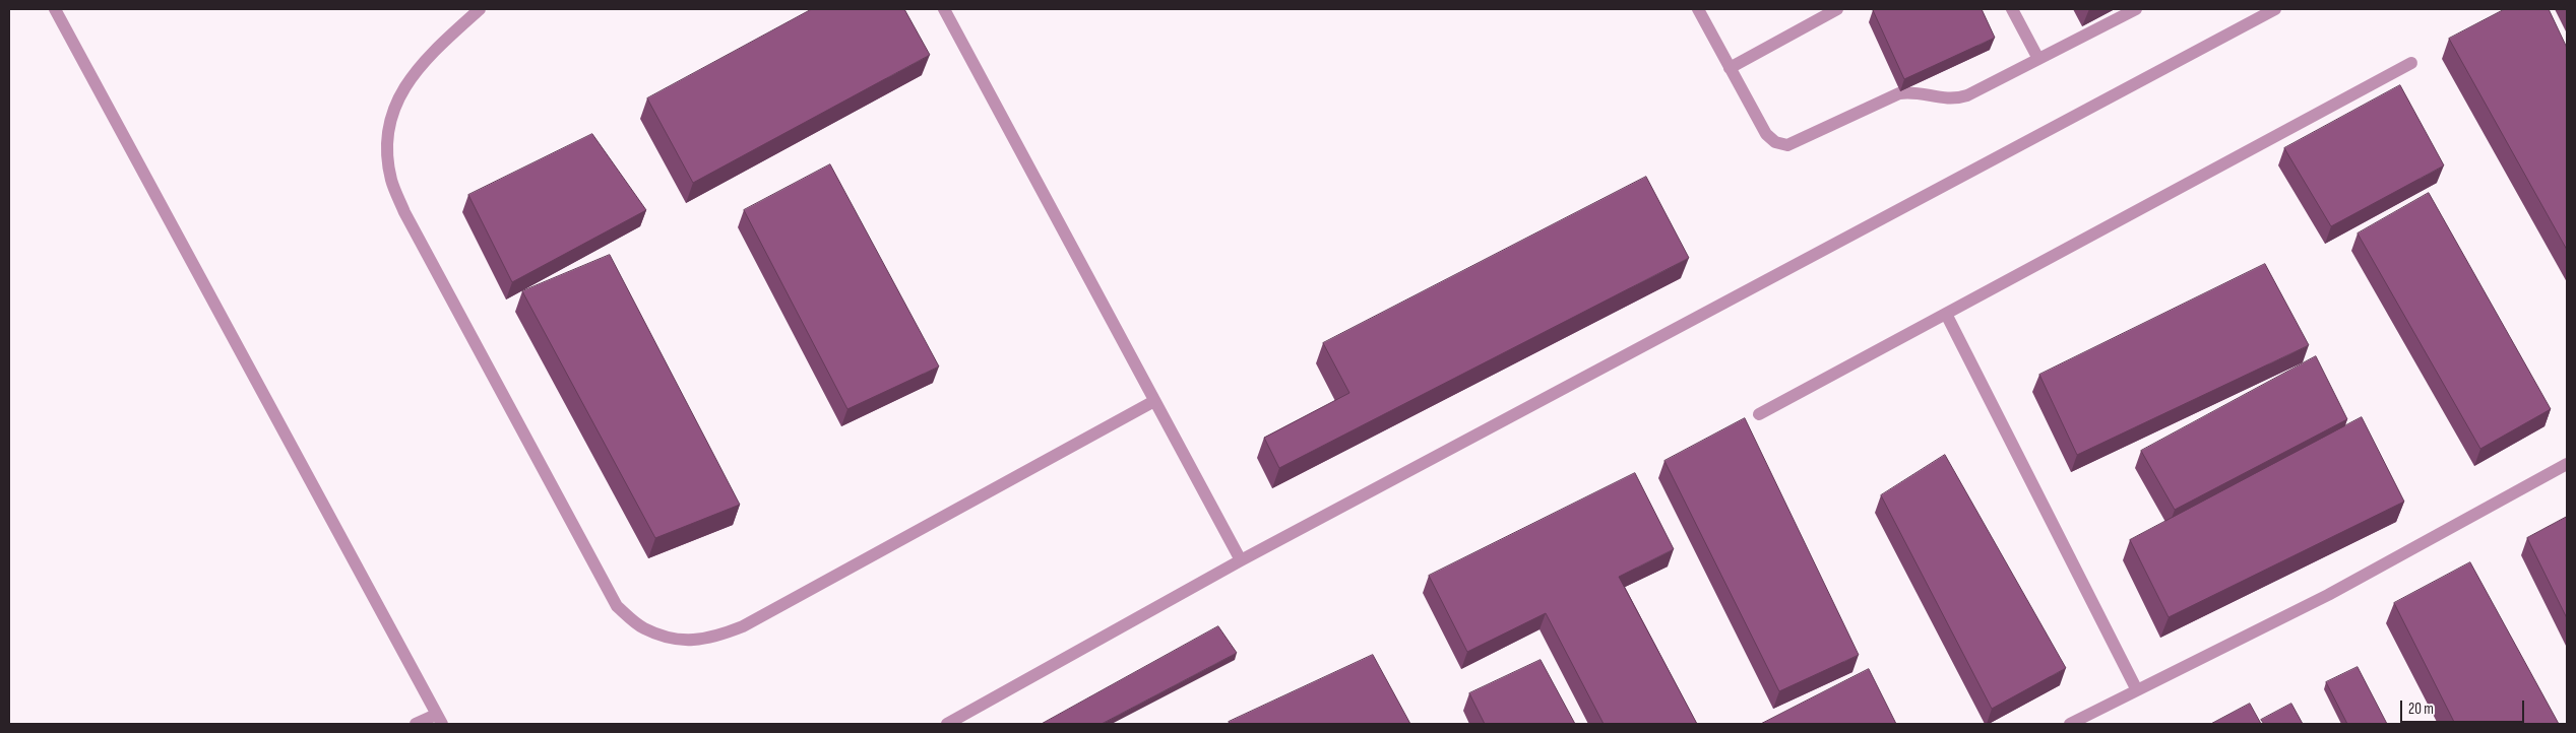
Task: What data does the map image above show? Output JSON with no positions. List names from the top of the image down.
{
  "scale_bar": "20 m"
}
